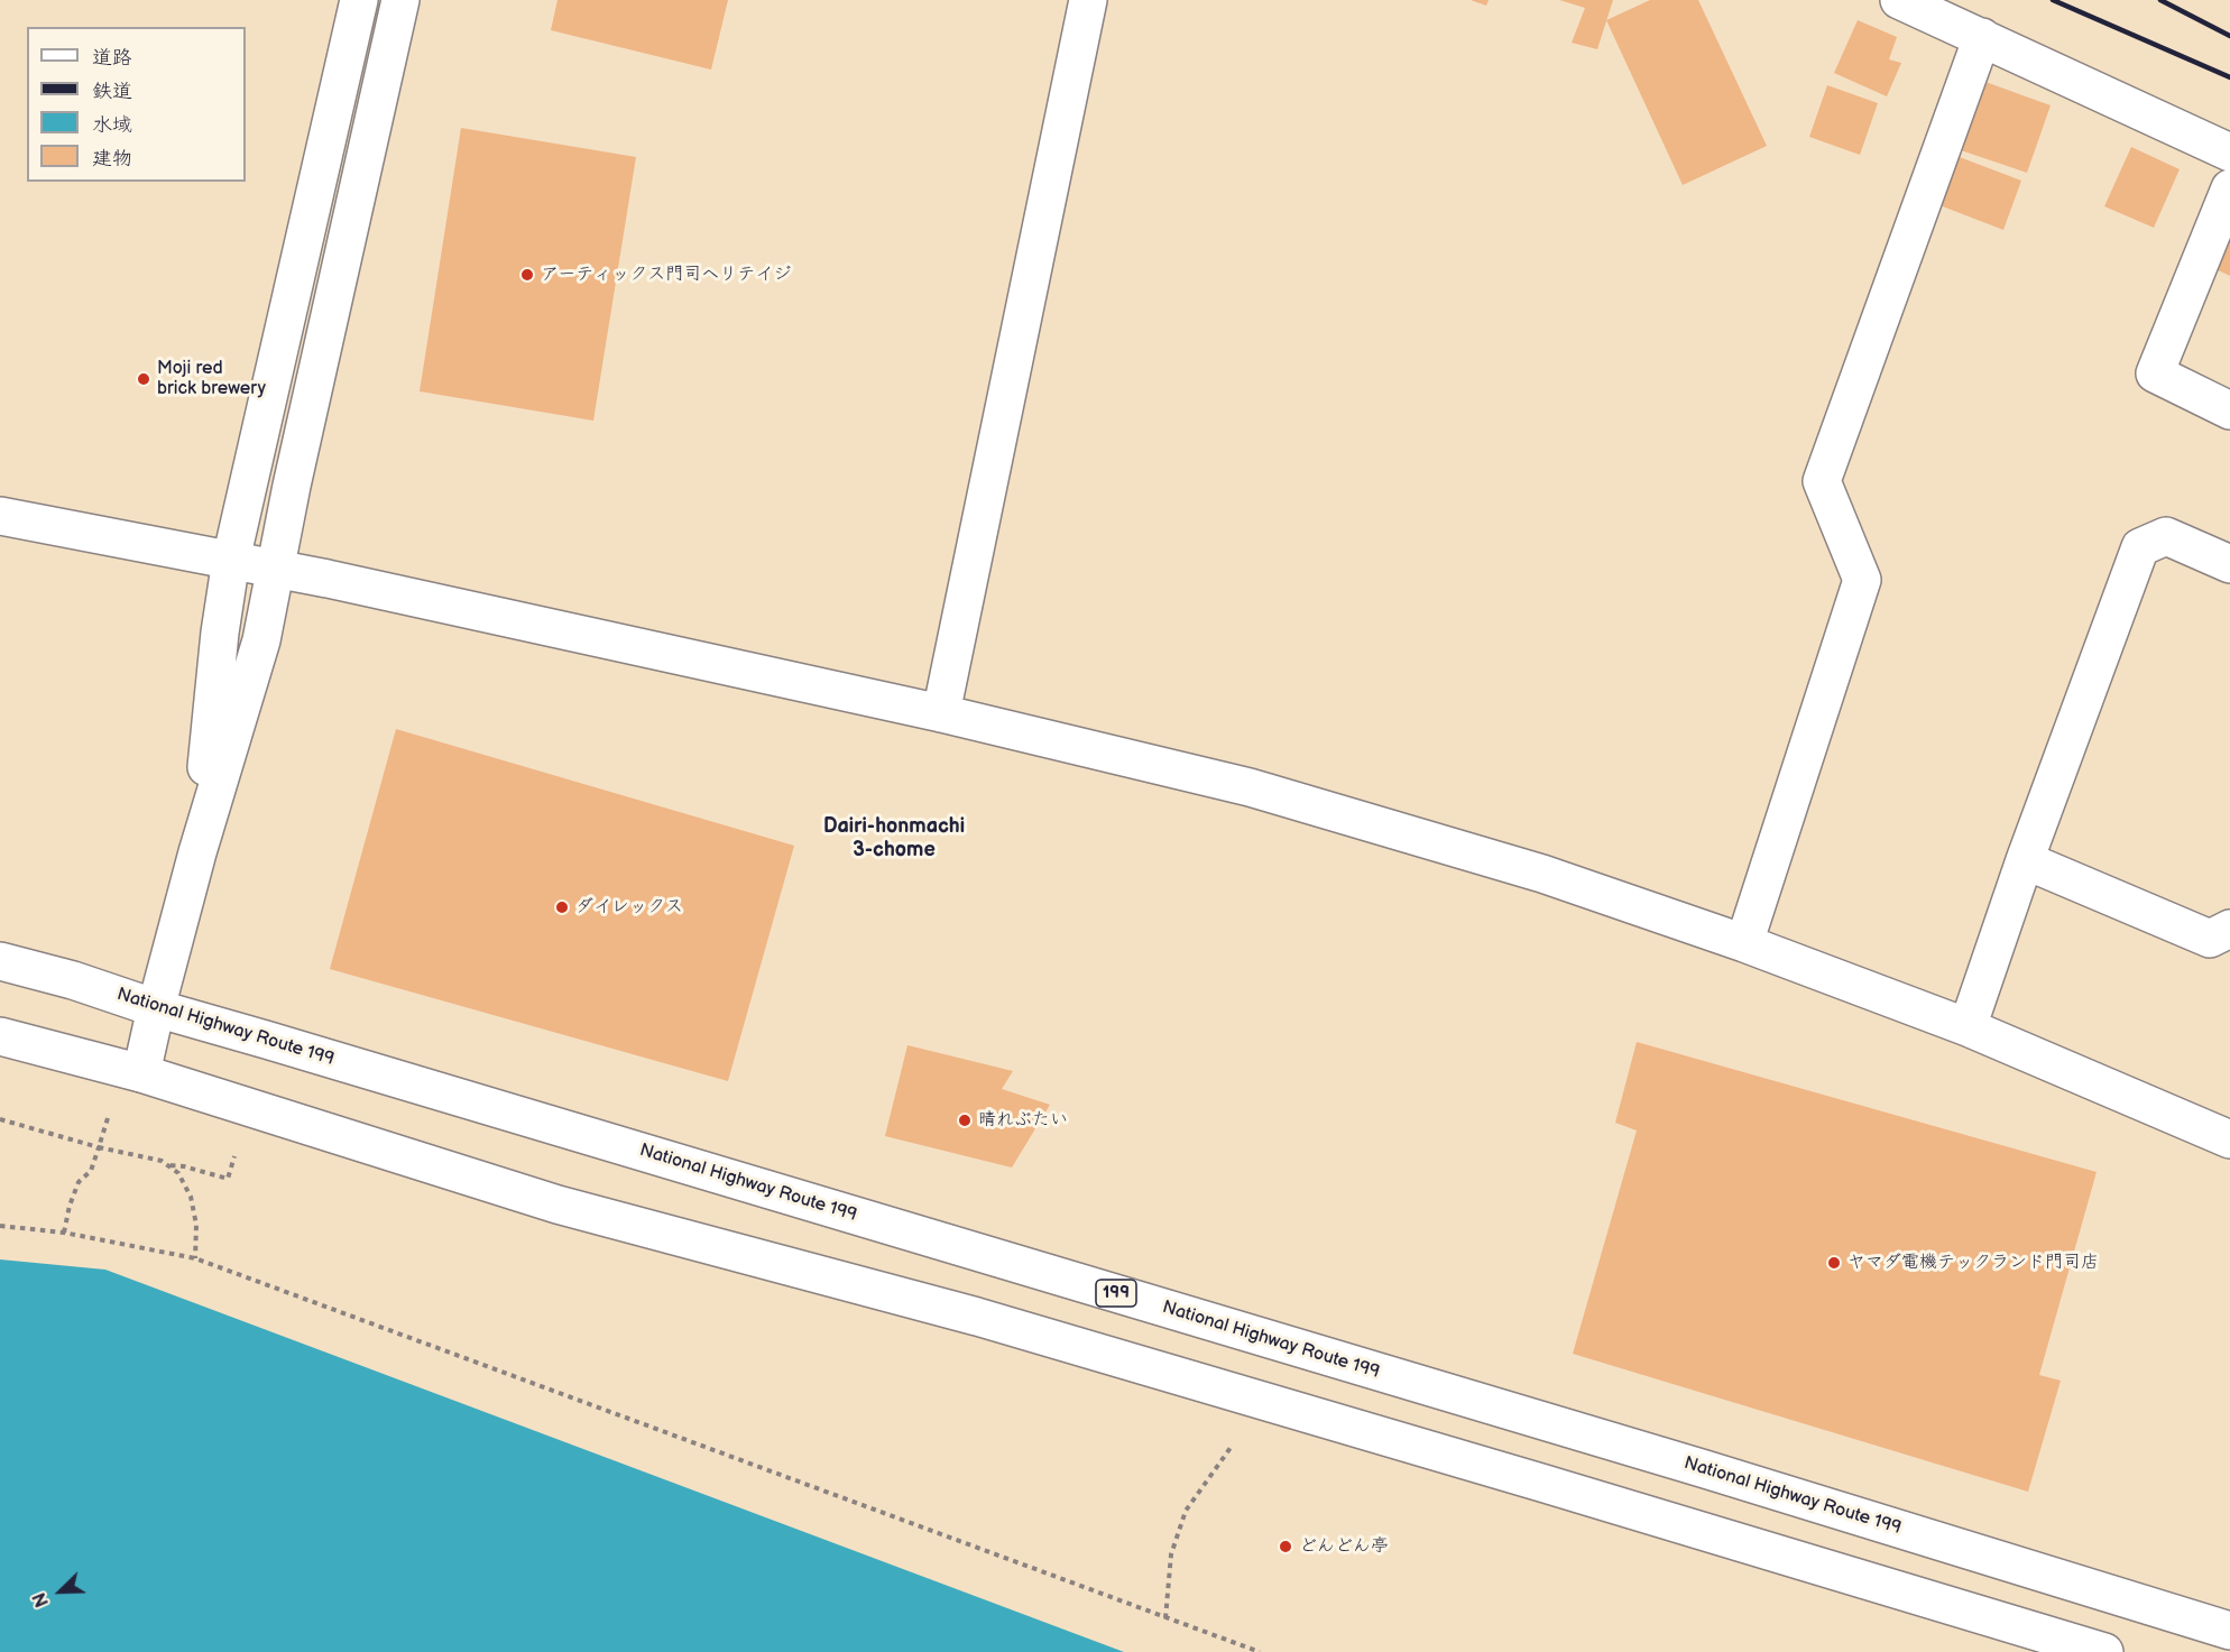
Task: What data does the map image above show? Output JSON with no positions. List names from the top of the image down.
{
  "streets": {
    "main road": ["National Highway Route 199", "199"]
  },
  "districts": ["Dairi-honmachi 3-chome"],
  "places": [
    "アーティックス門司ヘリテイジ",
    "Moji red brick brewery",
    "ダイレックス",
    "晴れぶたい",
    "ヤマダ電機テックランド門司店",
    "どんどん亭"
  ],
  "legend": [
    "道路",
    "鉄道",
    "水域",
    "建物"
  ],
  "north": "bottom left"
}
